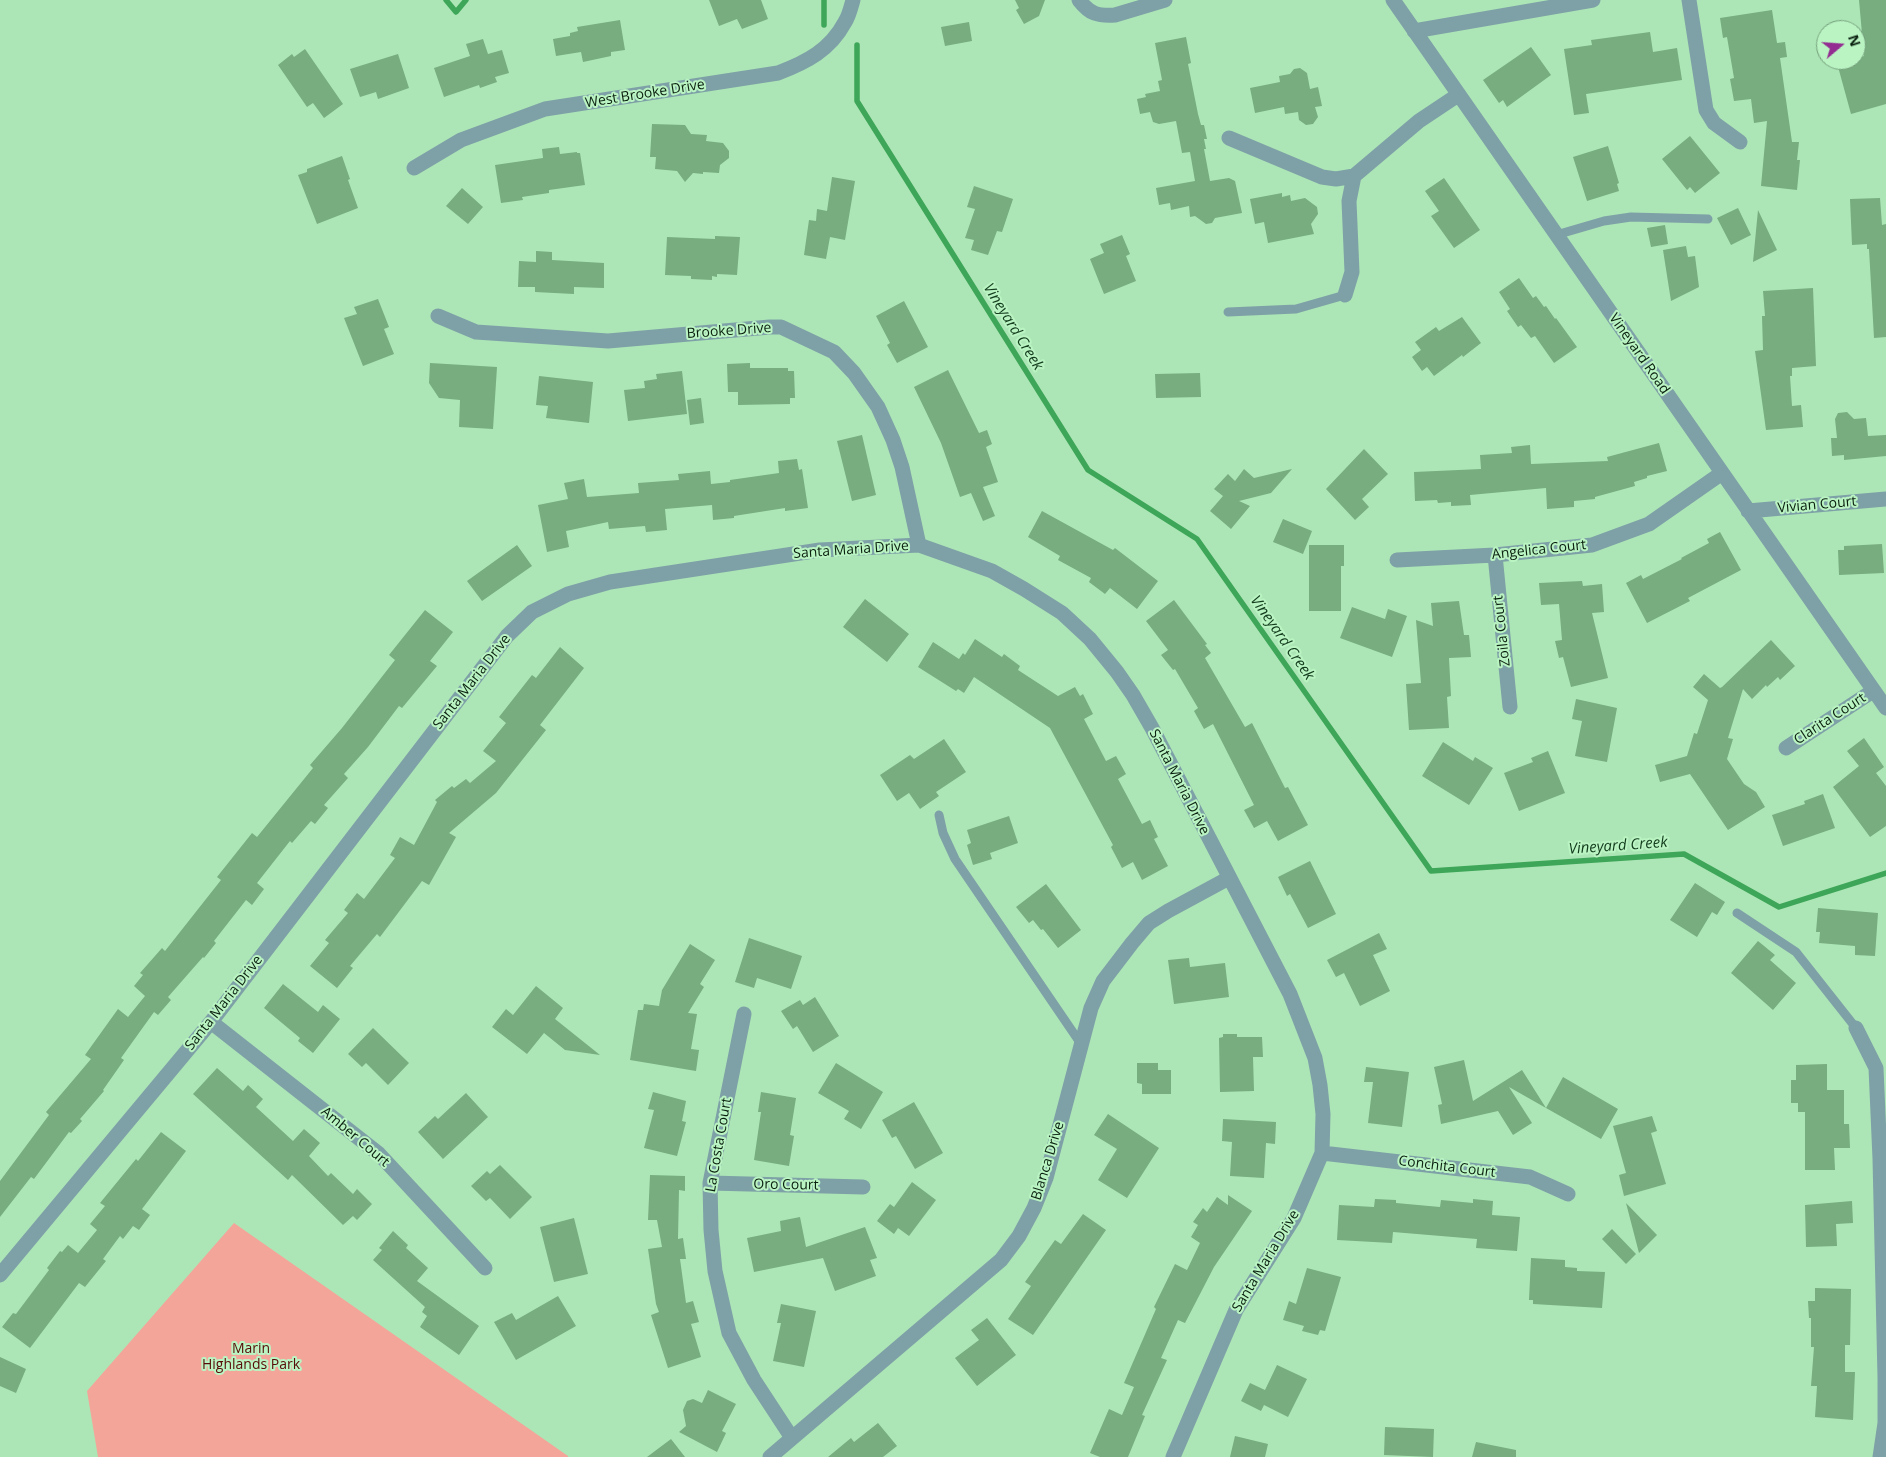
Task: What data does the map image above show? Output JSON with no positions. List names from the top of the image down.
{
  "streets": {
    "street": [
      "West Brooke Drive",
      "Brooke Drive",
      "Vineyard Road",
      "Vivian Court",
      "Santa Maria Drive",
      "Angelica Court",
      "Zoila Court",
      "Clarita Court",
      "Amber Court",
      "La Costa Court",
      "Blanca Drive",
      "Conchita Court",
      "Oro Court"
    ]
  },
  "crossings": [
    ["Brooke Drive", "Santa Maria Drive"],
    ["Vineyard Road", "Vivian Court"],
    ["Vineyard Road", "Angelica Court"],
    ["Vineyard Road", "Clarita Court"],
    ["Santa Maria Drive", "Amber Court"],
    ["Santa Maria Drive", "Blanca Drive"],
    ["Santa Maria Drive", "Conchita Court"],
    ["Angelica Court", "Zoila Court"],
    ["La Costa Court", "Blanca Drive"],
    ["La Costa Court", "Oro Court"]
  ],
  "water": ["Vineyard Creek"],
  "parks": ["Marin Highlands Park"],
  "north": "right"
}
